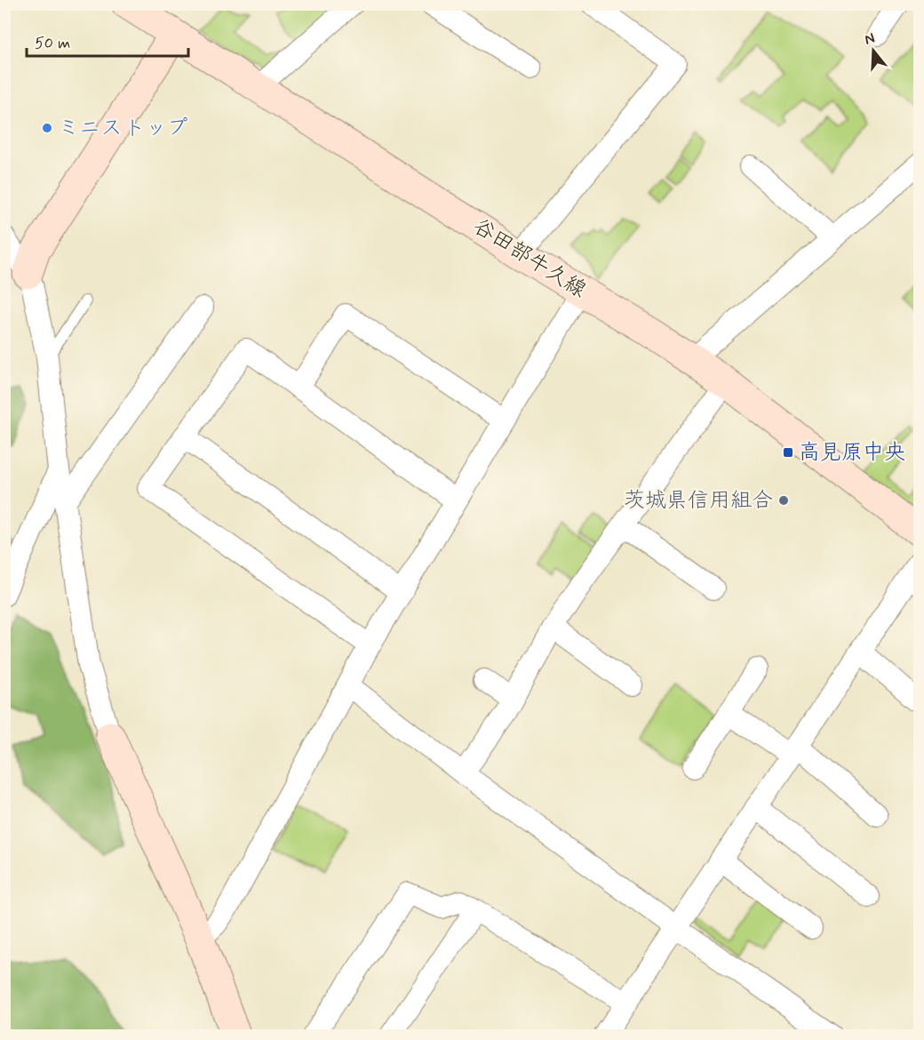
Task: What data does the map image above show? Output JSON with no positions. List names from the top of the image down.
{
  "streets": {
    "main road": ["谷田部牛久線"]
  },
  "places": {
    "other": ["ミニストップ", "茨城県信用組合"],
    "transit": ["高見原中央"]
  },
  "scale_bar": "50 m",
  "north": "top"
}
